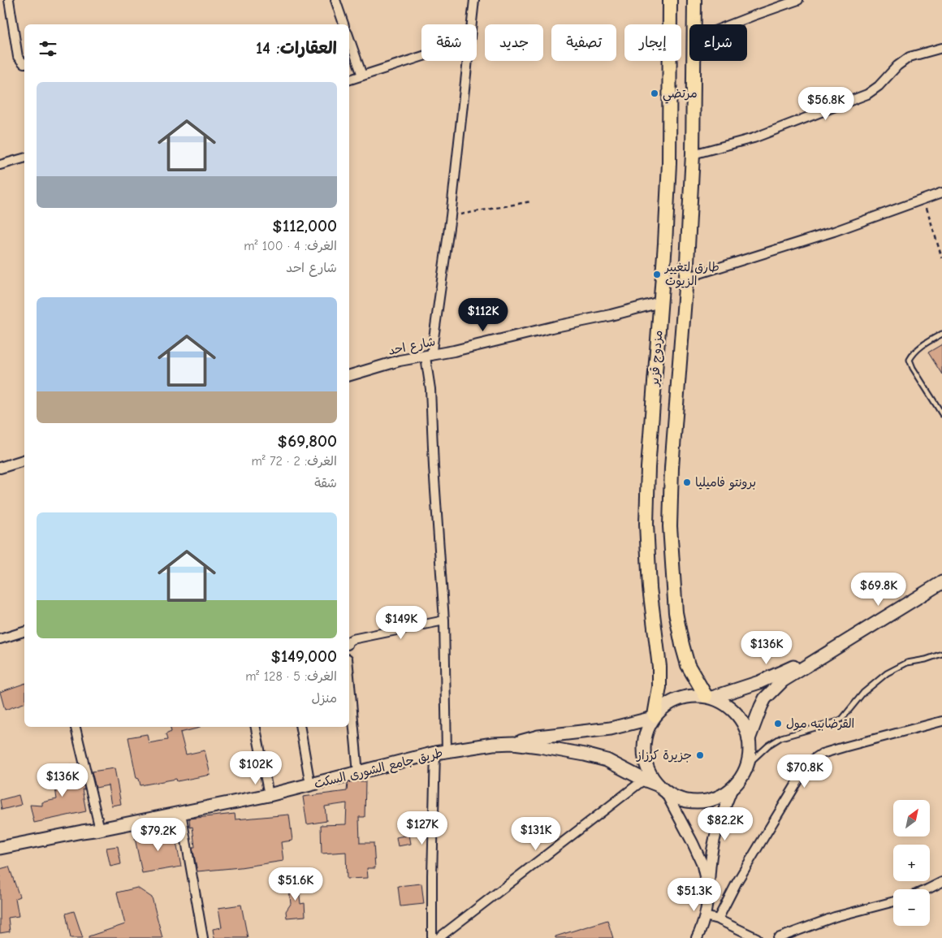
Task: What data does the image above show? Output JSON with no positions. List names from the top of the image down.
{
  "streets": {
    "main road": ["مزدوج قزير", "طريق جامع الشورى السكت"],
    "street": ["شارع احد"]
  },
  "crossings": [
    ["شارع احد", "مزدوج قزير"],
    ["مزدوج قزير", "طريق جامع الشورى السكت"]
  ],
  "places": [
    "مرتضي",
    "طارق لتغيير الزيوت",
    "برونتو فاميليا",
    "القرضابيه مول",
    "جزيرة كرزاز"
  ],
  "north": "top right",
  "page": {
    "chip": [
      "شراء",
      "إيجار",
      "تصفية",
      "جديد",
      "شقة"
    ],
    "heading": "العقارات: 14",
    "list": [
      {
        "name": "$112,000",
        "note": "الغرف: 4 · 100 m² · شارع احد"
      },
      {
        "name": "$69,800",
        "note": "الغرف: 2 · 72 m² · شقة"
      },
      {
        "name": "$149,000",
        "note": "الغرف: 5 · 128 m² · منزل"
      }
    ],
    "price": [
      "$56.8K",
      "$112K",
      "$69.8K",
      "$149K",
      "$136K",
      "$102K",
      "$70.8K",
      "$136K",
      "$82.2K",
      "$127K",
      "$131K",
      "$79.2K",
      "$51.6K",
      "$51.3K"
    ],
    "map_buttons": ["+", "−"]
  }
}
